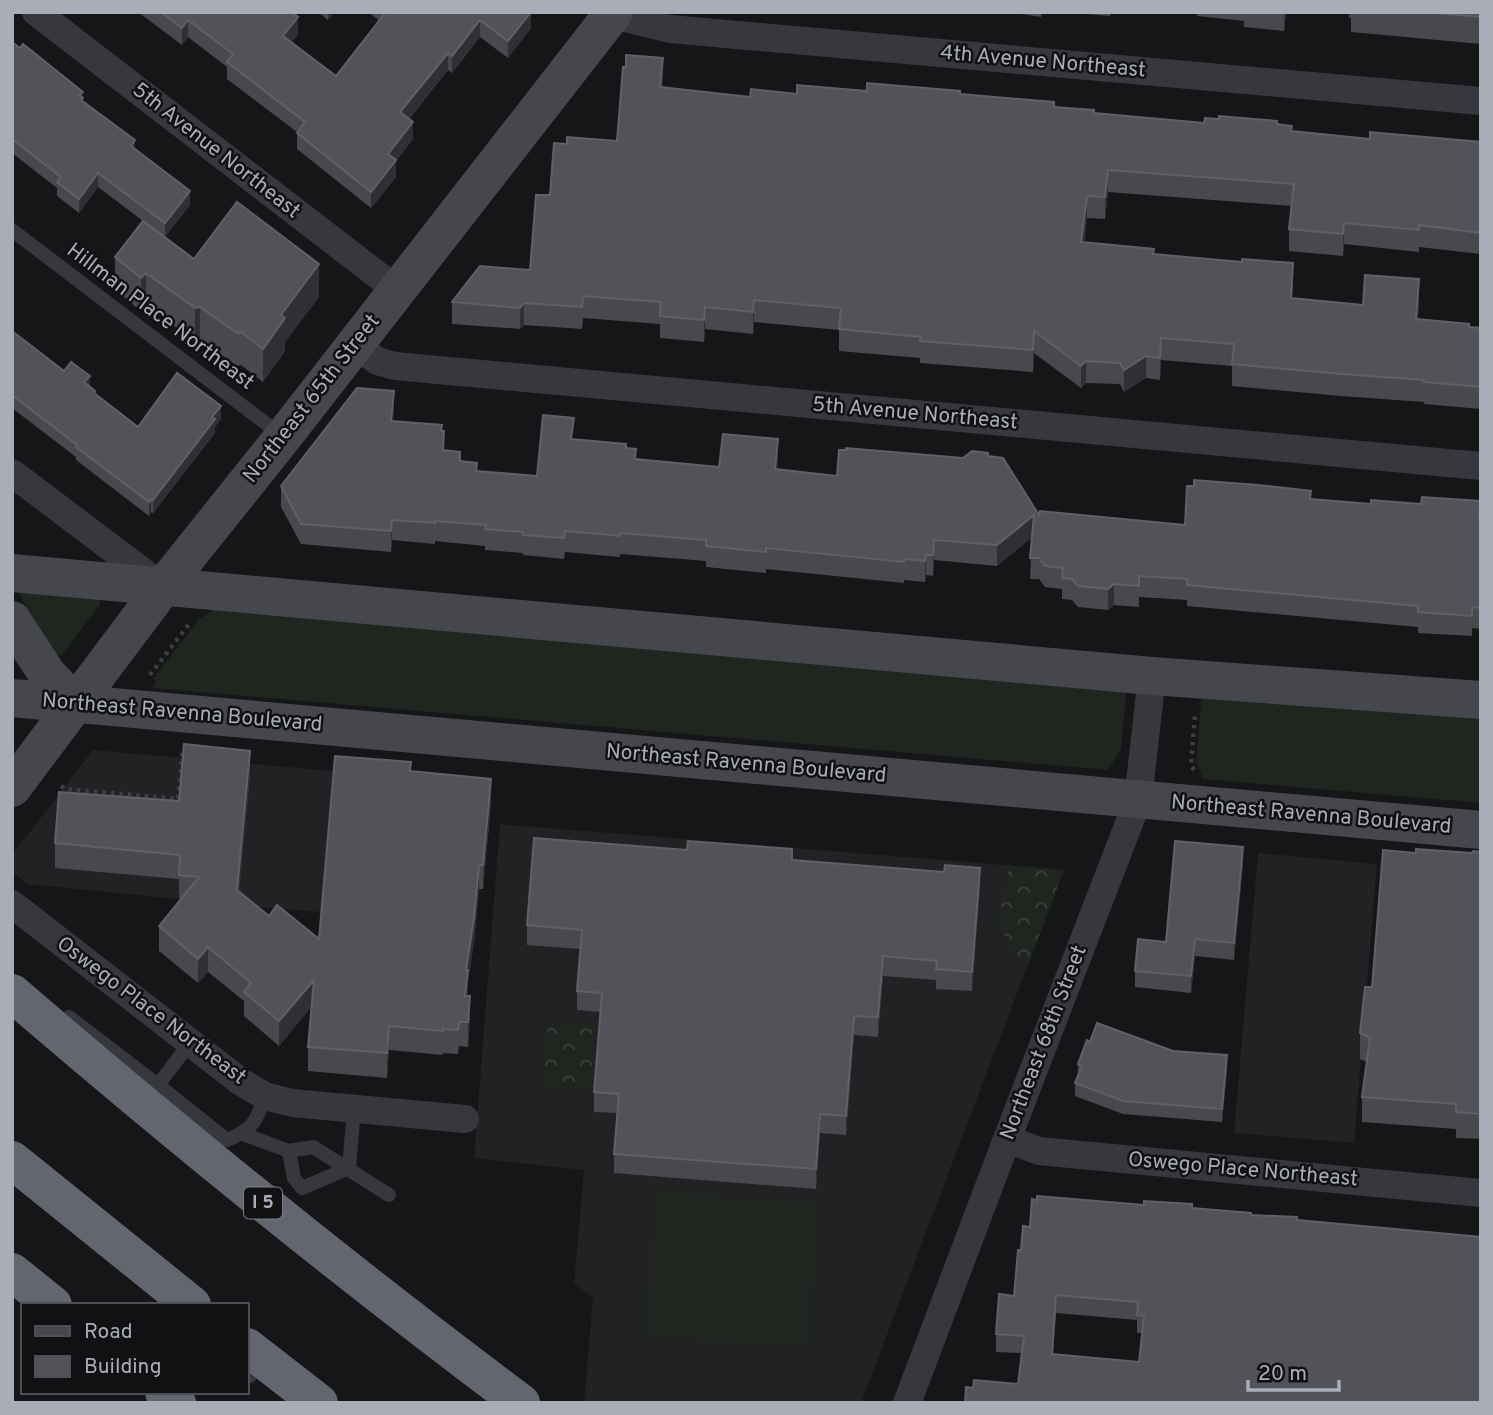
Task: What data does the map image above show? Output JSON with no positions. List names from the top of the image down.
{
  "streets": {
    "highway": ["I 5"],
    "main road": ["Northeast 65th Street", "Northeast Ravenna Boulevard"],
    "street": [
      "4th Avenue Northeast",
      "5th Avenue Northeast",
      "Oswego Place Northeast",
      "Northeast 68th Street"
    ],
    "lane": ["Hillman Place Northeast"]
  },
  "crossings": [
    ["4th Avenue Northeast", "Northeast 65th Street"],
    ["5th Avenue Northeast", "Northeast 65th Street"],
    ["Hillman Place Northeast", "Northeast 65th Street"],
    ["Northeast 65th Street", "Northeast Ravenna Boulevard"],
    ["Northeast Ravenna Boulevard", "Northeast 68th Street"],
    ["Oswego Place Northeast", "Northeast 68th Street"]
  ],
  "legend": ["Road", "Building"],
  "scale_bar": "20 m"
}
